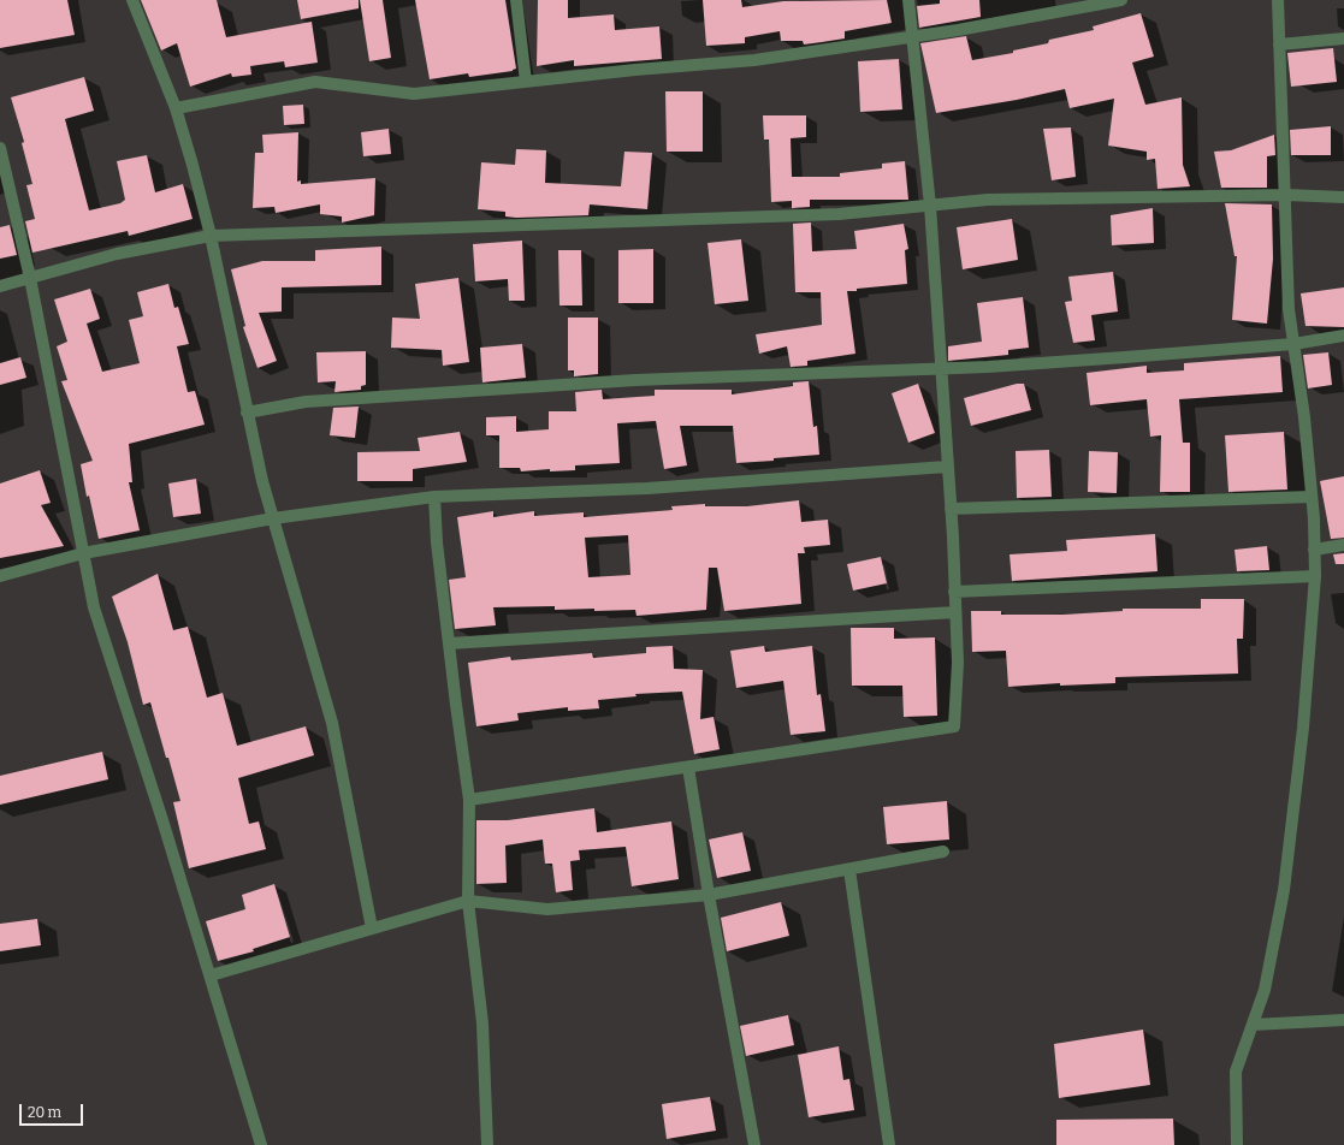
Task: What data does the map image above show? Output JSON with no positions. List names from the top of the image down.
{
  "scale_bar": "20 m"
}
